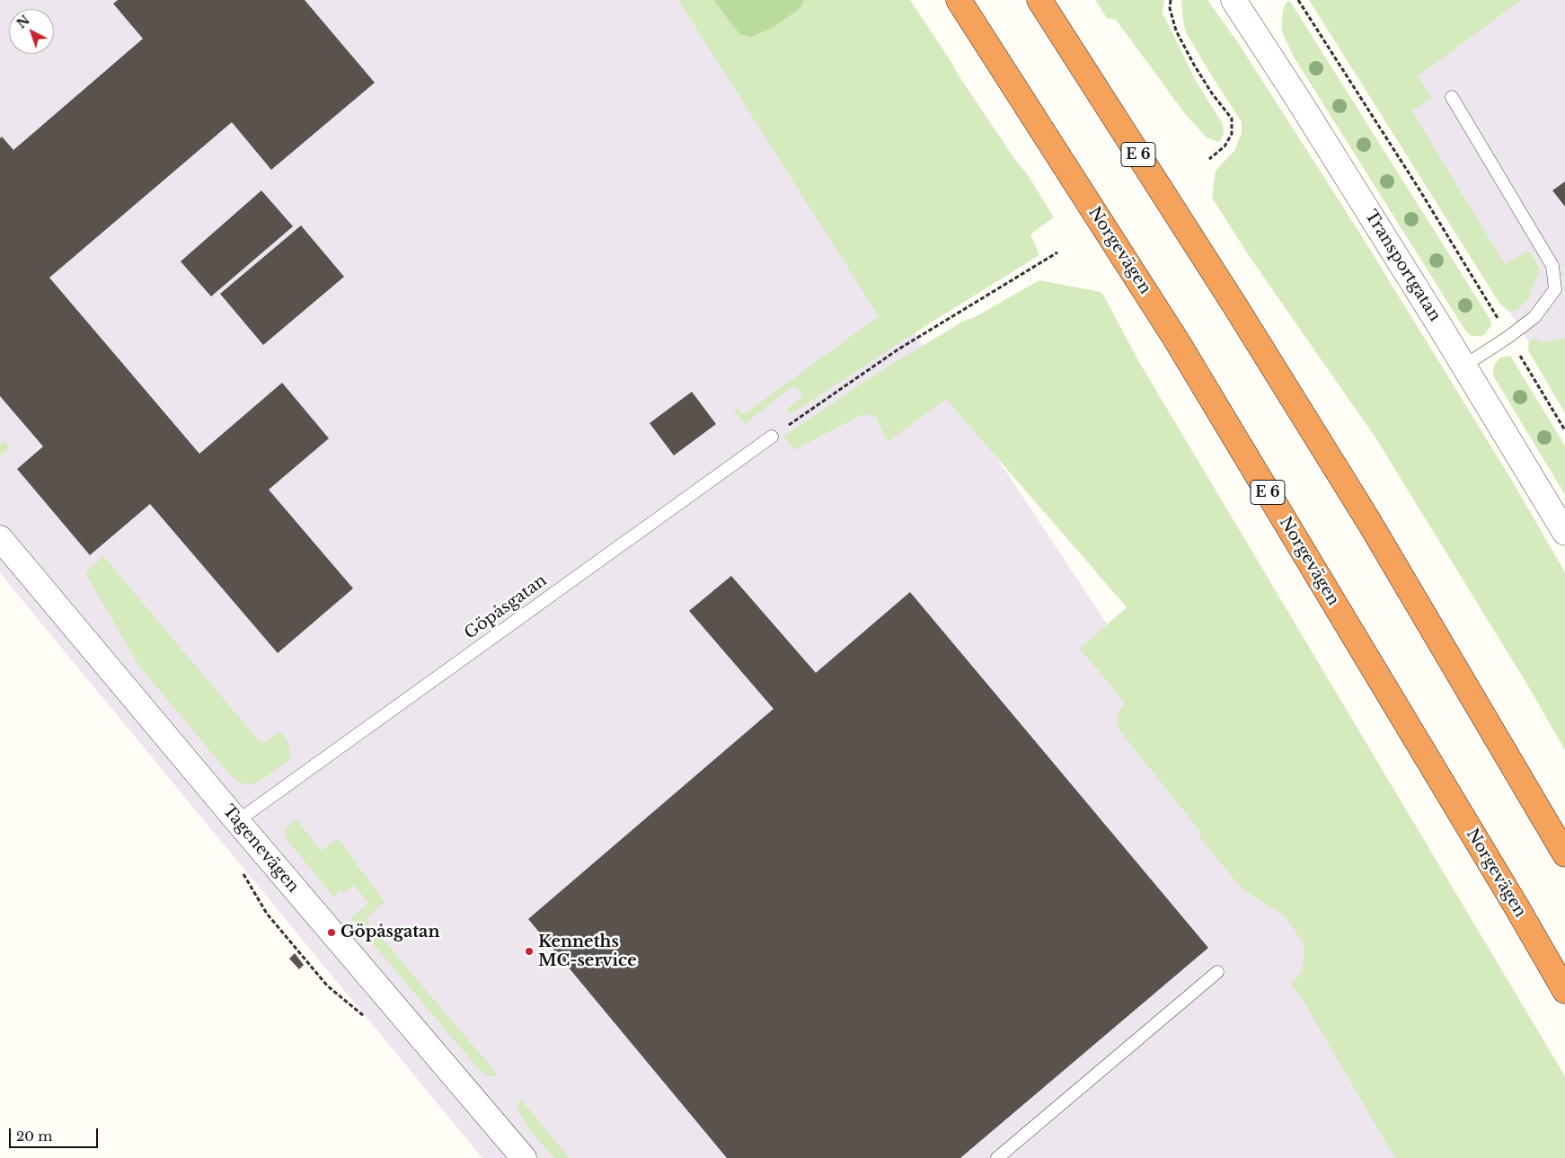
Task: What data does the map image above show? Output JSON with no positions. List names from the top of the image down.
{
  "streets": {
    "highway": ["E 6", "Norgevägen"],
    "street": ["Transportgatan", "Tagenevägen"],
    "lane": ["Göpåsgatan"]
  },
  "crossings": [
    ["Göpåsgatan", "Tagenevägen"]
  ],
  "places": ["Göpåsgatan", "Kenneths MC-service"],
  "scale_bar": "20 m",
  "north": "top left"
}
